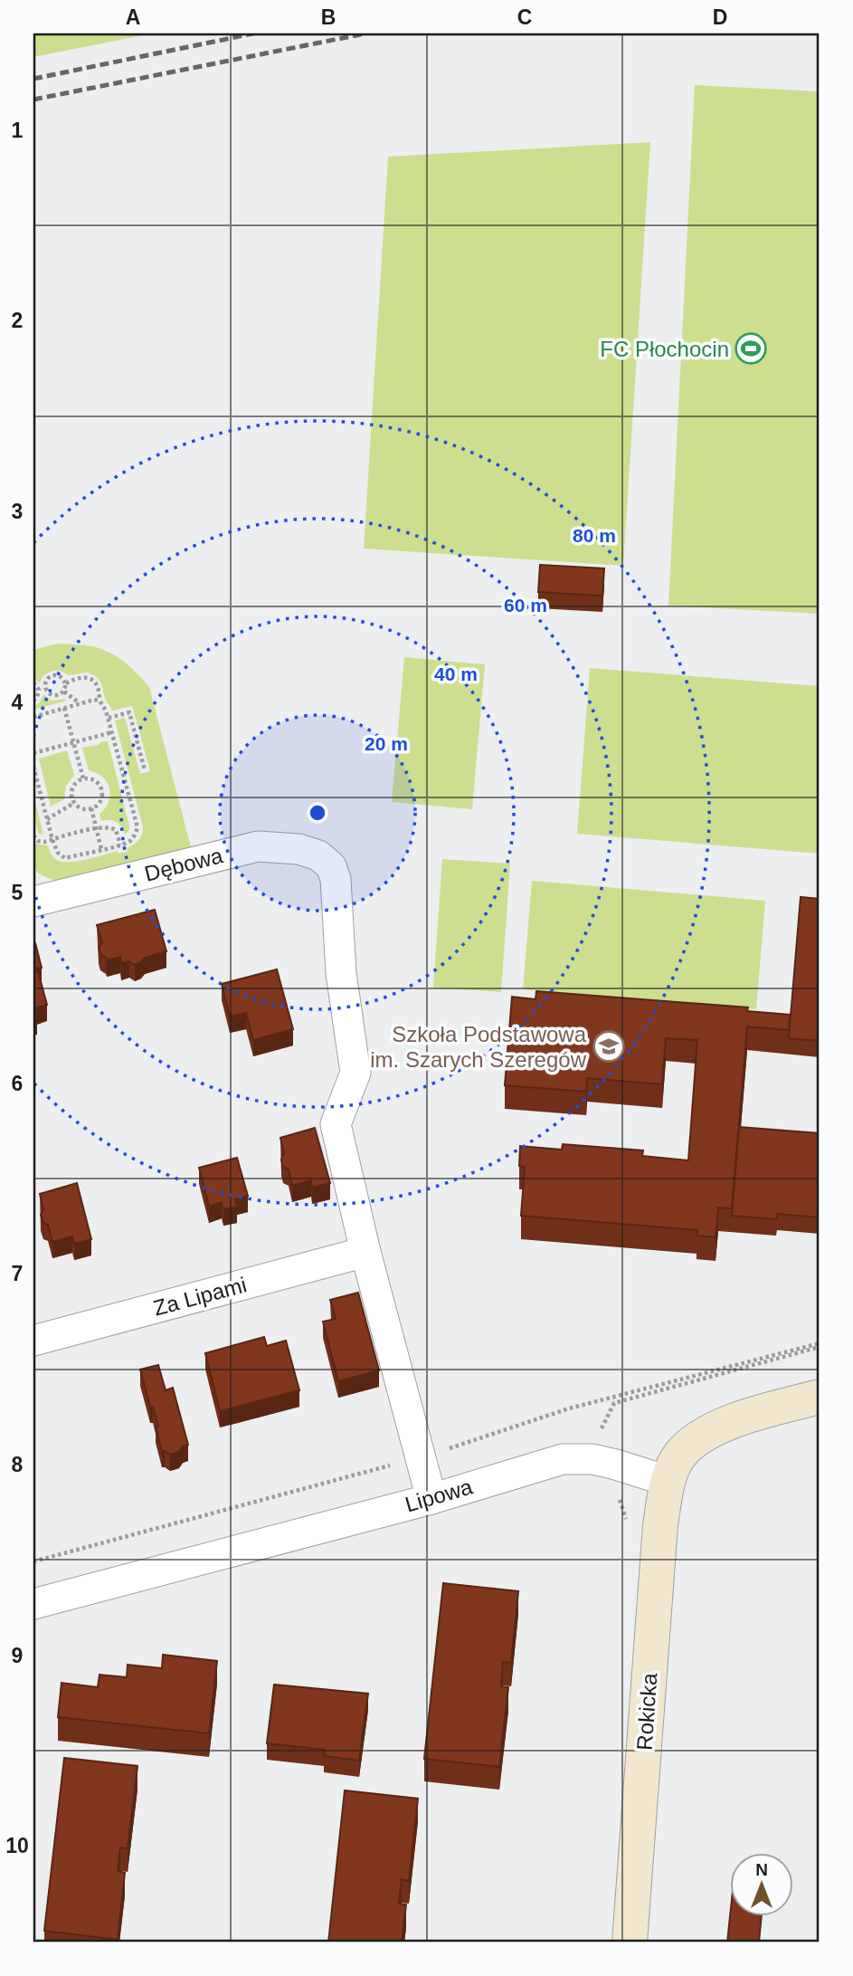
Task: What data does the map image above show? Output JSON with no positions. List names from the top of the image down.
{
  "streets": {
    "main road": ["Rokicka"],
    "street": ["Dębowa", "Za Lipami", "Lipowa"]
  },
  "crossings": [
    ["Dębowa", "Za Lipami"],
    ["Lipowa", "Rokicka"]
  ],
  "places": {
    "sports": ["FC Płochocin"],
    "school or university": ["Szkoła Podstawowa im. Szarych Szeregów"]
  },
  "north": "top",
  "grid": {
    "columns": [
      "A",
      "B",
      "C",
      "D"
    ],
    "rows": [
      "1",
      "2",
      "3",
      "4",
      "5",
      "6",
      "7",
      "8",
      "9",
      "10"
    ]
  },
  "rings": [
    "80 m",
    "60 m",
    "40 m",
    "20 m"
  ]
}
